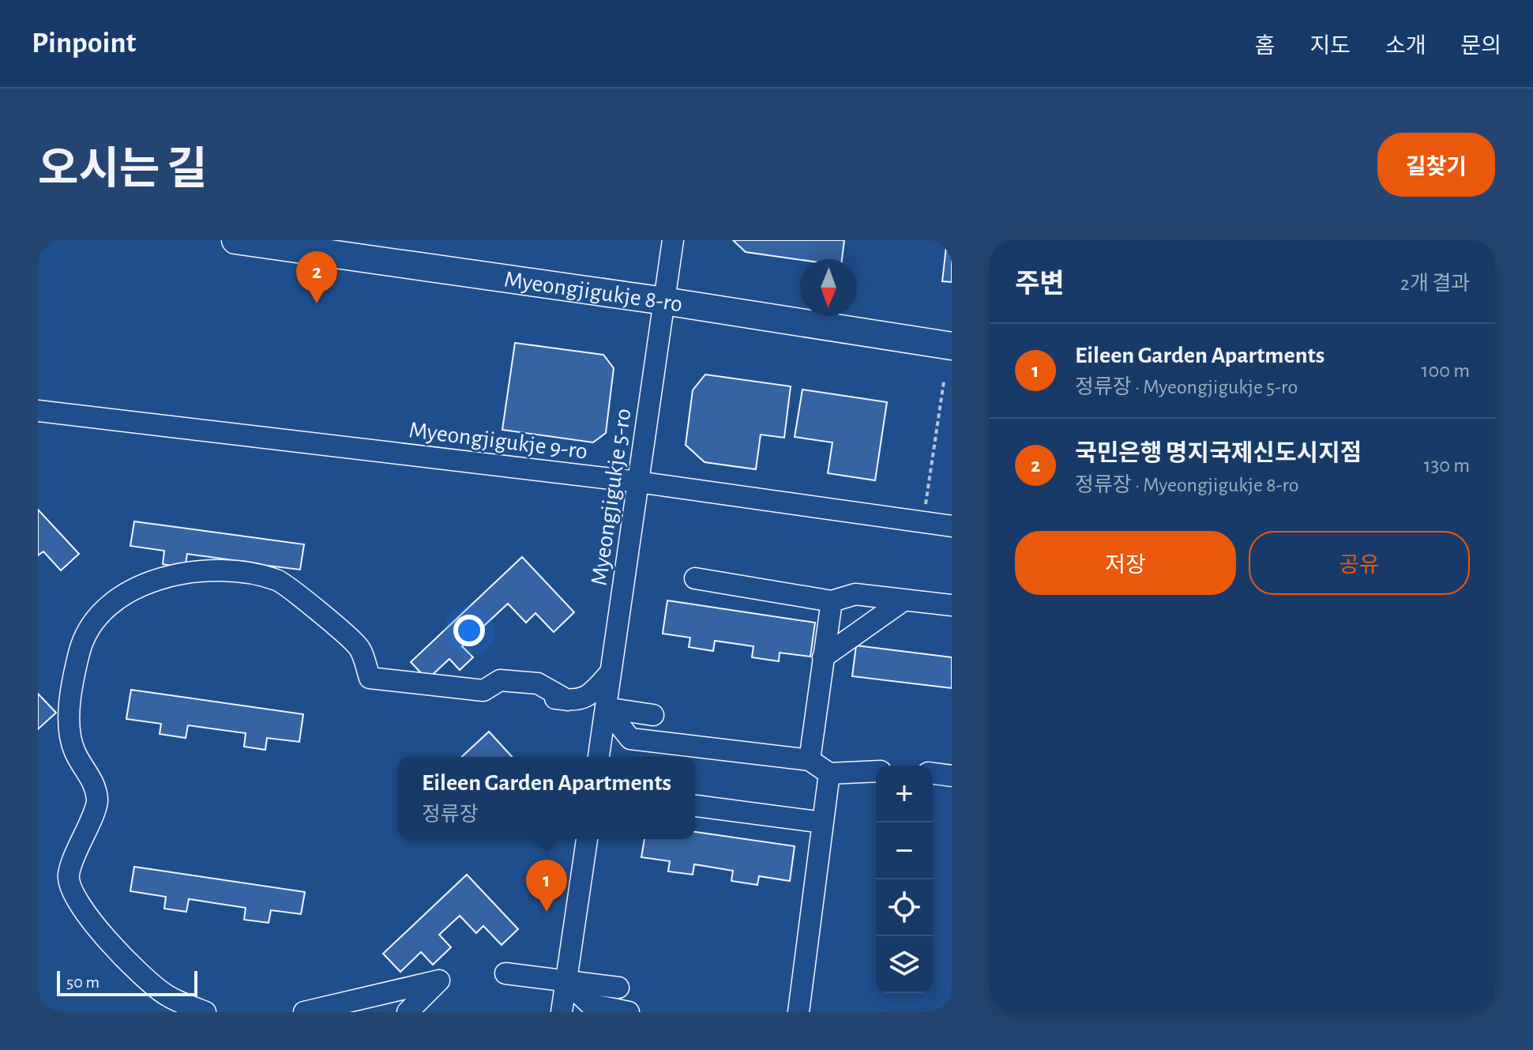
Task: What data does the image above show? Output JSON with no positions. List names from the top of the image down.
{
  "streets": {
    "main road": ["Myeongjigukje 8-ro"],
    "street": ["Myeongjigukje 9-ro", "Myeongjigukje 5-ro"]
  },
  "crossings": [
    ["Myeongjigukje 8-ro", "Myeongjigukje 5-ro"],
    ["Myeongjigukje 9-ro", "Myeongjigukje 5-ro"]
  ],
  "scale_bar": "50 m",
  "north": "bottom",
  "page": {
    "header": "Pinpoint",
    "nav": [
      "홈",
      "지도",
      "소개",
      "문의"
    ],
    "title": "오시는 길",
    "buttons": [
      "길찾기",
      ["저장", "공유"]
    ],
    "heading": ["주변", "2개 결과"],
    "pins": ["2", "1"],
    "list": [
      {
        "mark": "1",
        "name": "Eileen Garden Apartments",
        "note": "정류장 · Myeongjigukje 5-ro",
        "value": "100 m"
      },
      {
        "mark": "2",
        "name": "국민은행 명지국제신도시지점",
        "note": "정류장 · Myeongjigukje 8-ro",
        "value": "130 m"
      }
    ],
    "popup": ["Eileen Garden Apartments", "정류장"],
    "map_buttons": ["+", "−"],
    "scale": "50 m"
  }
}
